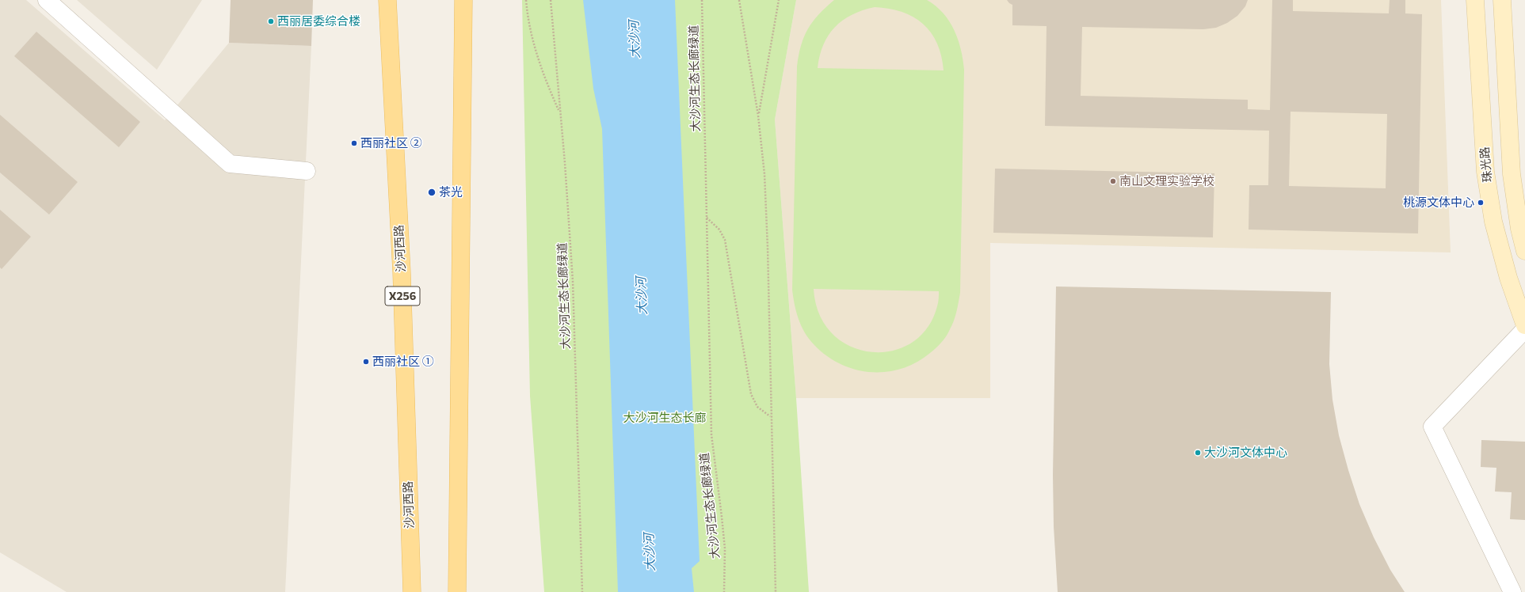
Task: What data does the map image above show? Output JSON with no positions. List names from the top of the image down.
{
  "streets": {
    "main road": ["珠光路", "沙河西路", "X256"],
    "path": ["大沙河生态长廊绿道"]
  },
  "water": ["大沙河"],
  "parks": ["大沙河生态长廊"],
  "places": [
    "西丽居委综合楼",
    "西丽社区 ②",
    "南山文理实验学校",
    "茶光",
    "桃源文体中心",
    "西丽社区 ①",
    "大沙河文体中心"
  ]
}
